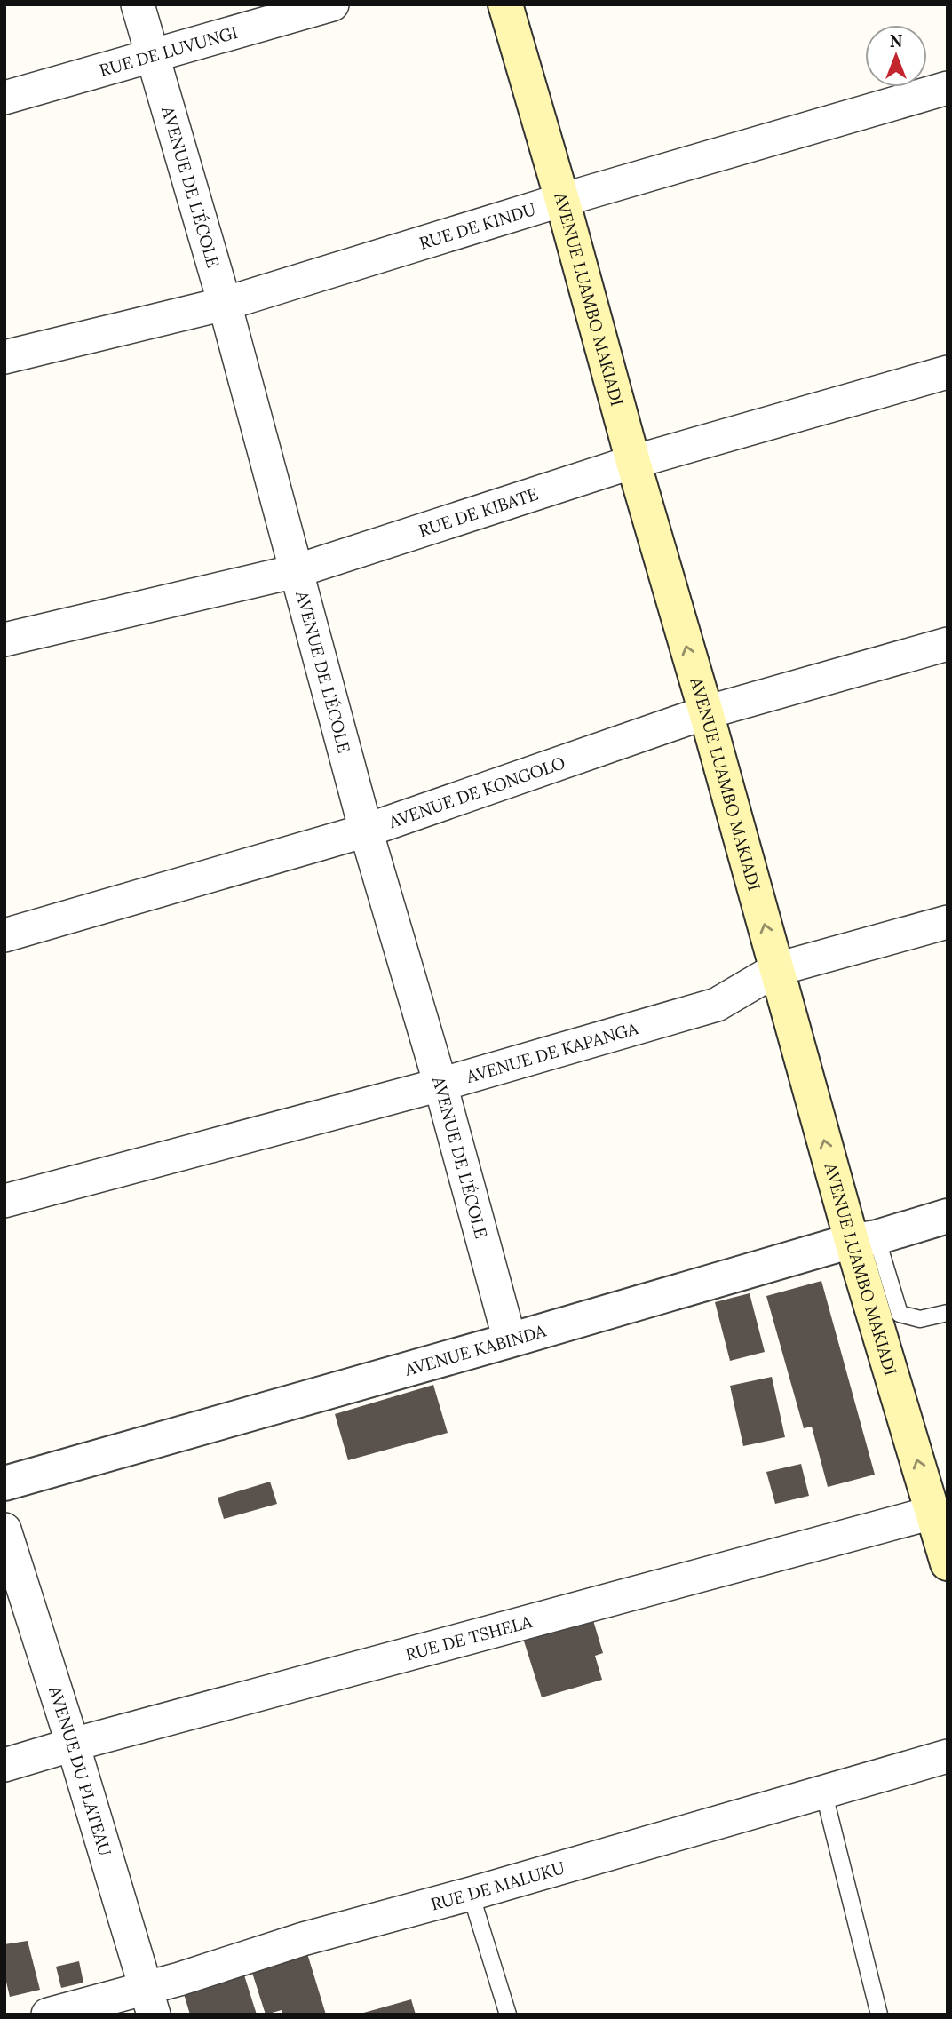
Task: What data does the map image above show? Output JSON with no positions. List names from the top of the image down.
{
  "streets": {
    "main road": ["AVENUE LUAMBO MAKIADI"],
    "street": [
      "RUE DE LUVUNGI",
      "AVENUE DE L’ÉCOLE",
      "RUE DE KINDU",
      "RUE DE KIBATE",
      "AVENUE DE KONGOLO",
      "AVENUE DE KAPANGA",
      "AVENUE KABINDA",
      "RUE DE TSHELA",
      "AVENUE DU PLATEAU",
      "RUE DE MALUKU"
    ]
  },
  "crossings": [
    ["RUE DE LUVUNGI", "AVENUE DE L’ÉCOLE"],
    ["AVENUE DE L’ÉCOLE", "RUE DE KINDU"],
    ["AVENUE DE L’ÉCOLE", "RUE DE KIBATE"],
    ["AVENUE DE L’ÉCOLE", "AVENUE DE KONGOLO"],
    ["AVENUE DE L’ÉCOLE", "AVENUE DE KAPANGA"],
    ["AVENUE DE L’ÉCOLE", "AVENUE KABINDA"],
    ["RUE DE KINDU", "AVENUE LUAMBO MAKIADI"],
    ["AVENUE LUAMBO MAKIADI", "RUE DE KIBATE"],
    ["AVENUE LUAMBO MAKIADI", "AVENUE DE KONGOLO"],
    ["AVENUE LUAMBO MAKIADI", "AVENUE DE KAPANGA"],
    ["AVENUE LUAMBO MAKIADI", "AVENUE KABINDA"],
    ["AVENUE LUAMBO MAKIADI", "RUE DE TSHELA"],
    ["RUE DE TSHELA", "AVENUE DU PLATEAU"],
    ["AVENUE DU PLATEAU", "RUE DE MALUKU"]
  ],
  "one_way": ["AVENUE LUAMBO MAKIADI"],
  "north": "top"
}
